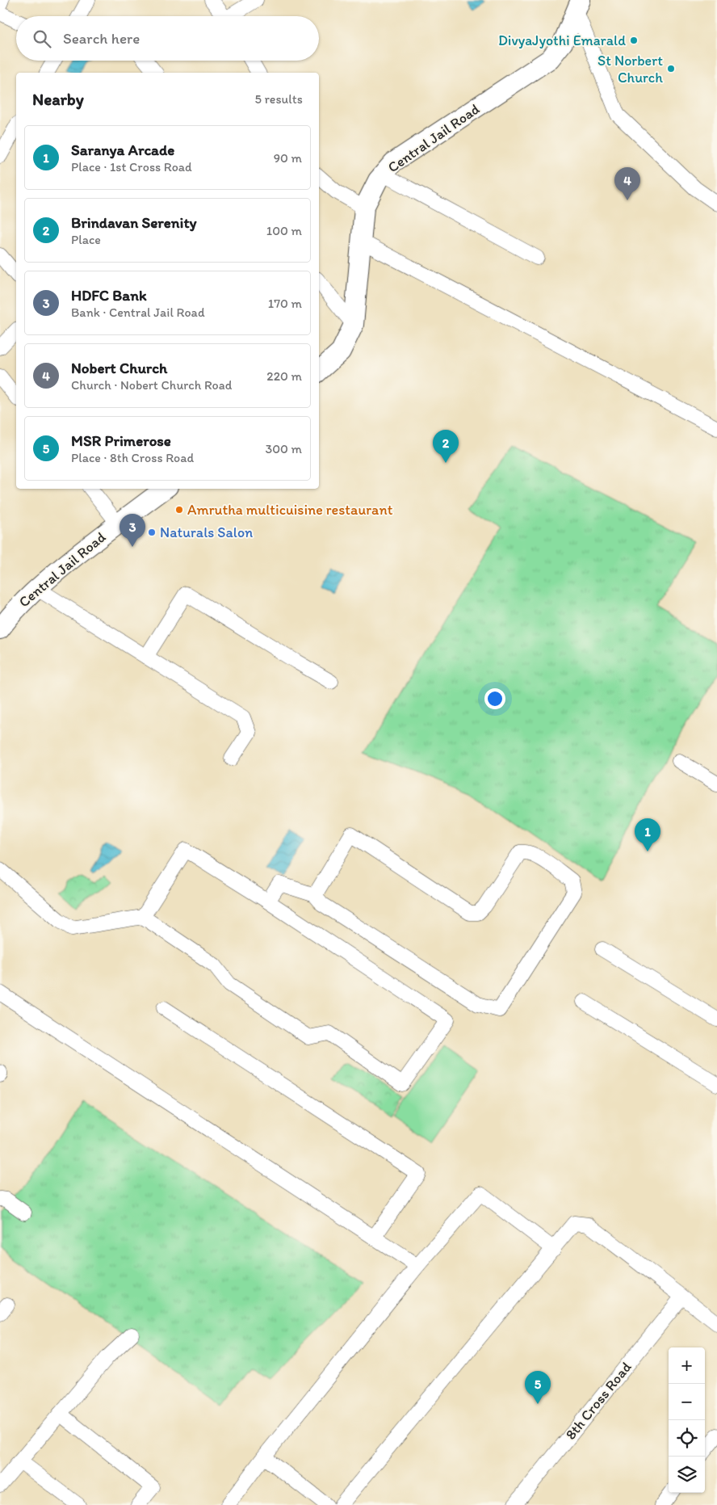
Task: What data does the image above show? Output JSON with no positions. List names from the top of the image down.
{
  "streets": {
    "main road": ["Central Jail Road"],
    "street": ["8th Cross Road"]
  },
  "places": [
    "DivyaJyothi Emarald",
    "St Norbert Church",
    "Amrutha multicuisine restaurant",
    "Naturals Salon"
  ],
  "page": {
    "search": "Search here",
    "heading": ["Nearby", "5 results"],
    "list": [
      {
        "mark": "1",
        "name": "Saranya Arcade",
        "note": "Place · 1st Cross Road",
        "value": "90 m"
      },
      {
        "mark": "2",
        "name": "Brindavan Serenity",
        "note": "Place",
        "value": "100 m"
      },
      {
        "mark": "3",
        "name": "HDFC Bank",
        "note": "Bank · Central Jail Road",
        "value": "170 m"
      },
      {
        "mark": "4",
        "name": "Nobert Church",
        "note": "Church · Nobert Church Road",
        "value": "220 m"
      },
      {
        "mark": "5",
        "name": "MSR Primerose",
        "note": "Place · 8th Cross Road",
        "value": "300 m"
      }
    ],
    "pins": [
      "4",
      "2",
      "3",
      "1",
      "5"
    ],
    "map_buttons": ["+", "−"]
  }
}
